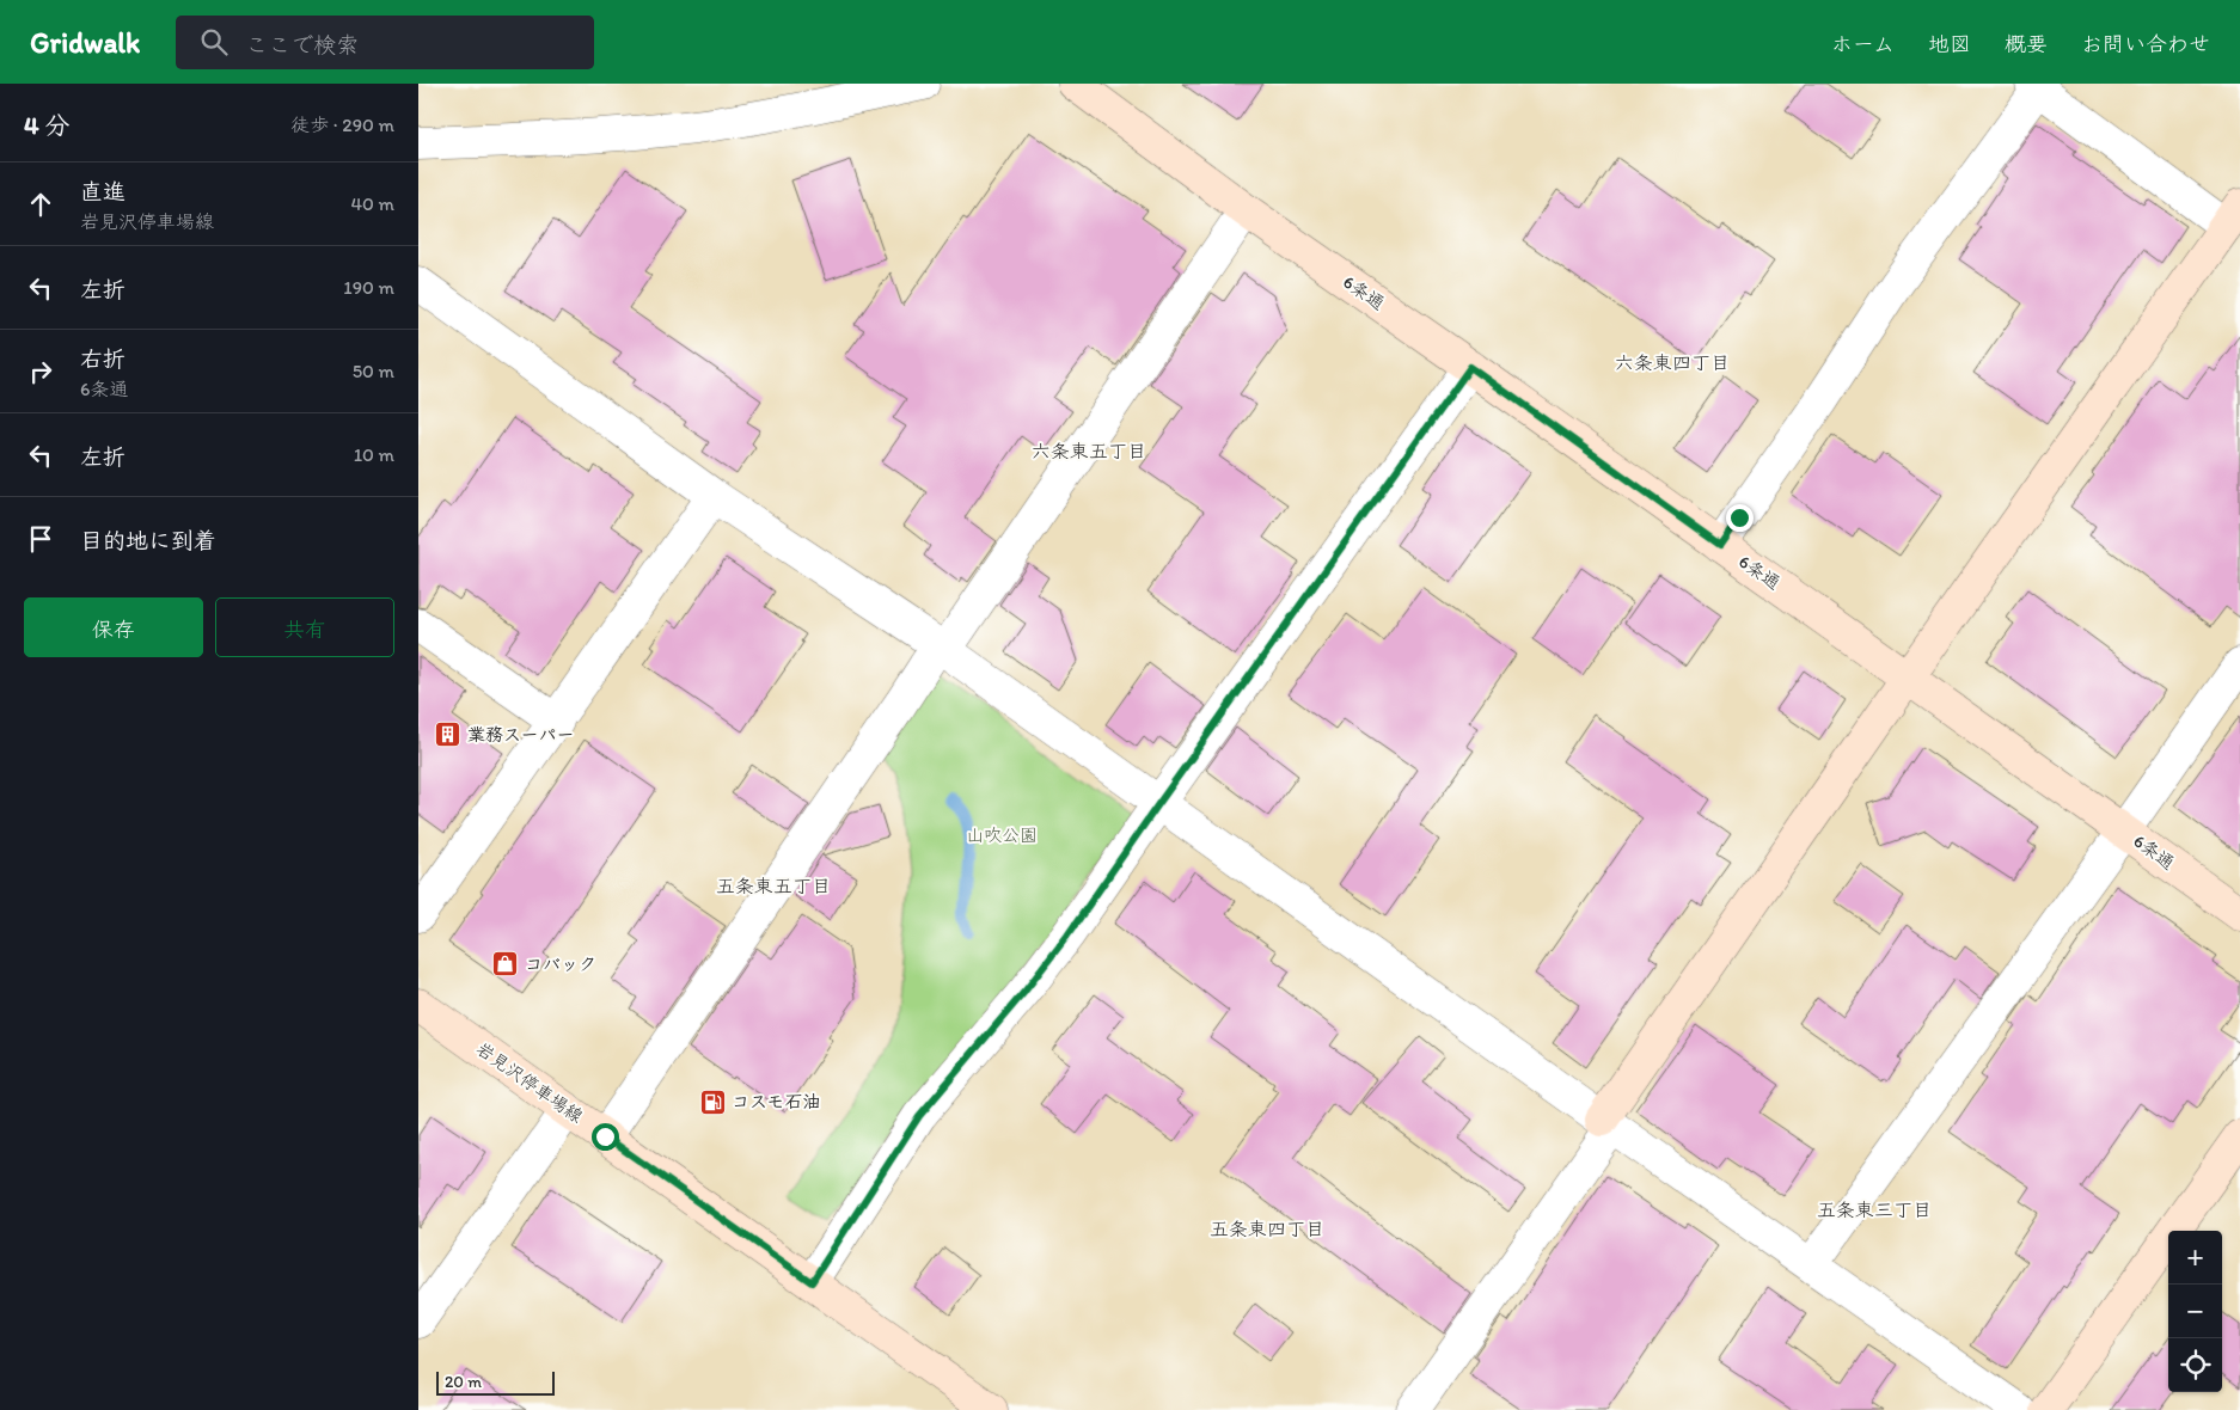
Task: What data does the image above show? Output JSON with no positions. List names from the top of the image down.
{
  "streets": {
    "street": ["6条通", "岩見沢停車場線"]
  },
  "districts": [
    "六条東四丁目",
    "六条東五丁目",
    "五条東五丁目",
    "五条東三丁目",
    "五条東四丁目"
  ],
  "parks": ["山吹公園"],
  "places": {
    "building": ["業務スーパー"],
    "shop": ["コバック"],
    "fuel station": ["コスモ石油"]
  },
  "scale_bar": "20 m",
  "page": {
    "header": "Gridwalk",
    "search": "ここで検索",
    "nav": [
      "ホーム",
      "地図",
      "概要",
      "お問い合わせ"
    ],
    "heading": ["4 分", "徒歩 · 290 m"],
    "list": [
      ["直進", "岩見沢停車場線", "40 m"],
      ["左折", "190 m"],
      ["右折", "6条通", "50 m"],
      ["左折", "10 m"],
      "目的地に到着"
    ],
    "buttons": ["保存", "共有"],
    "map_buttons": ["+", "−"],
    "scale": "20 m"
  }
}
